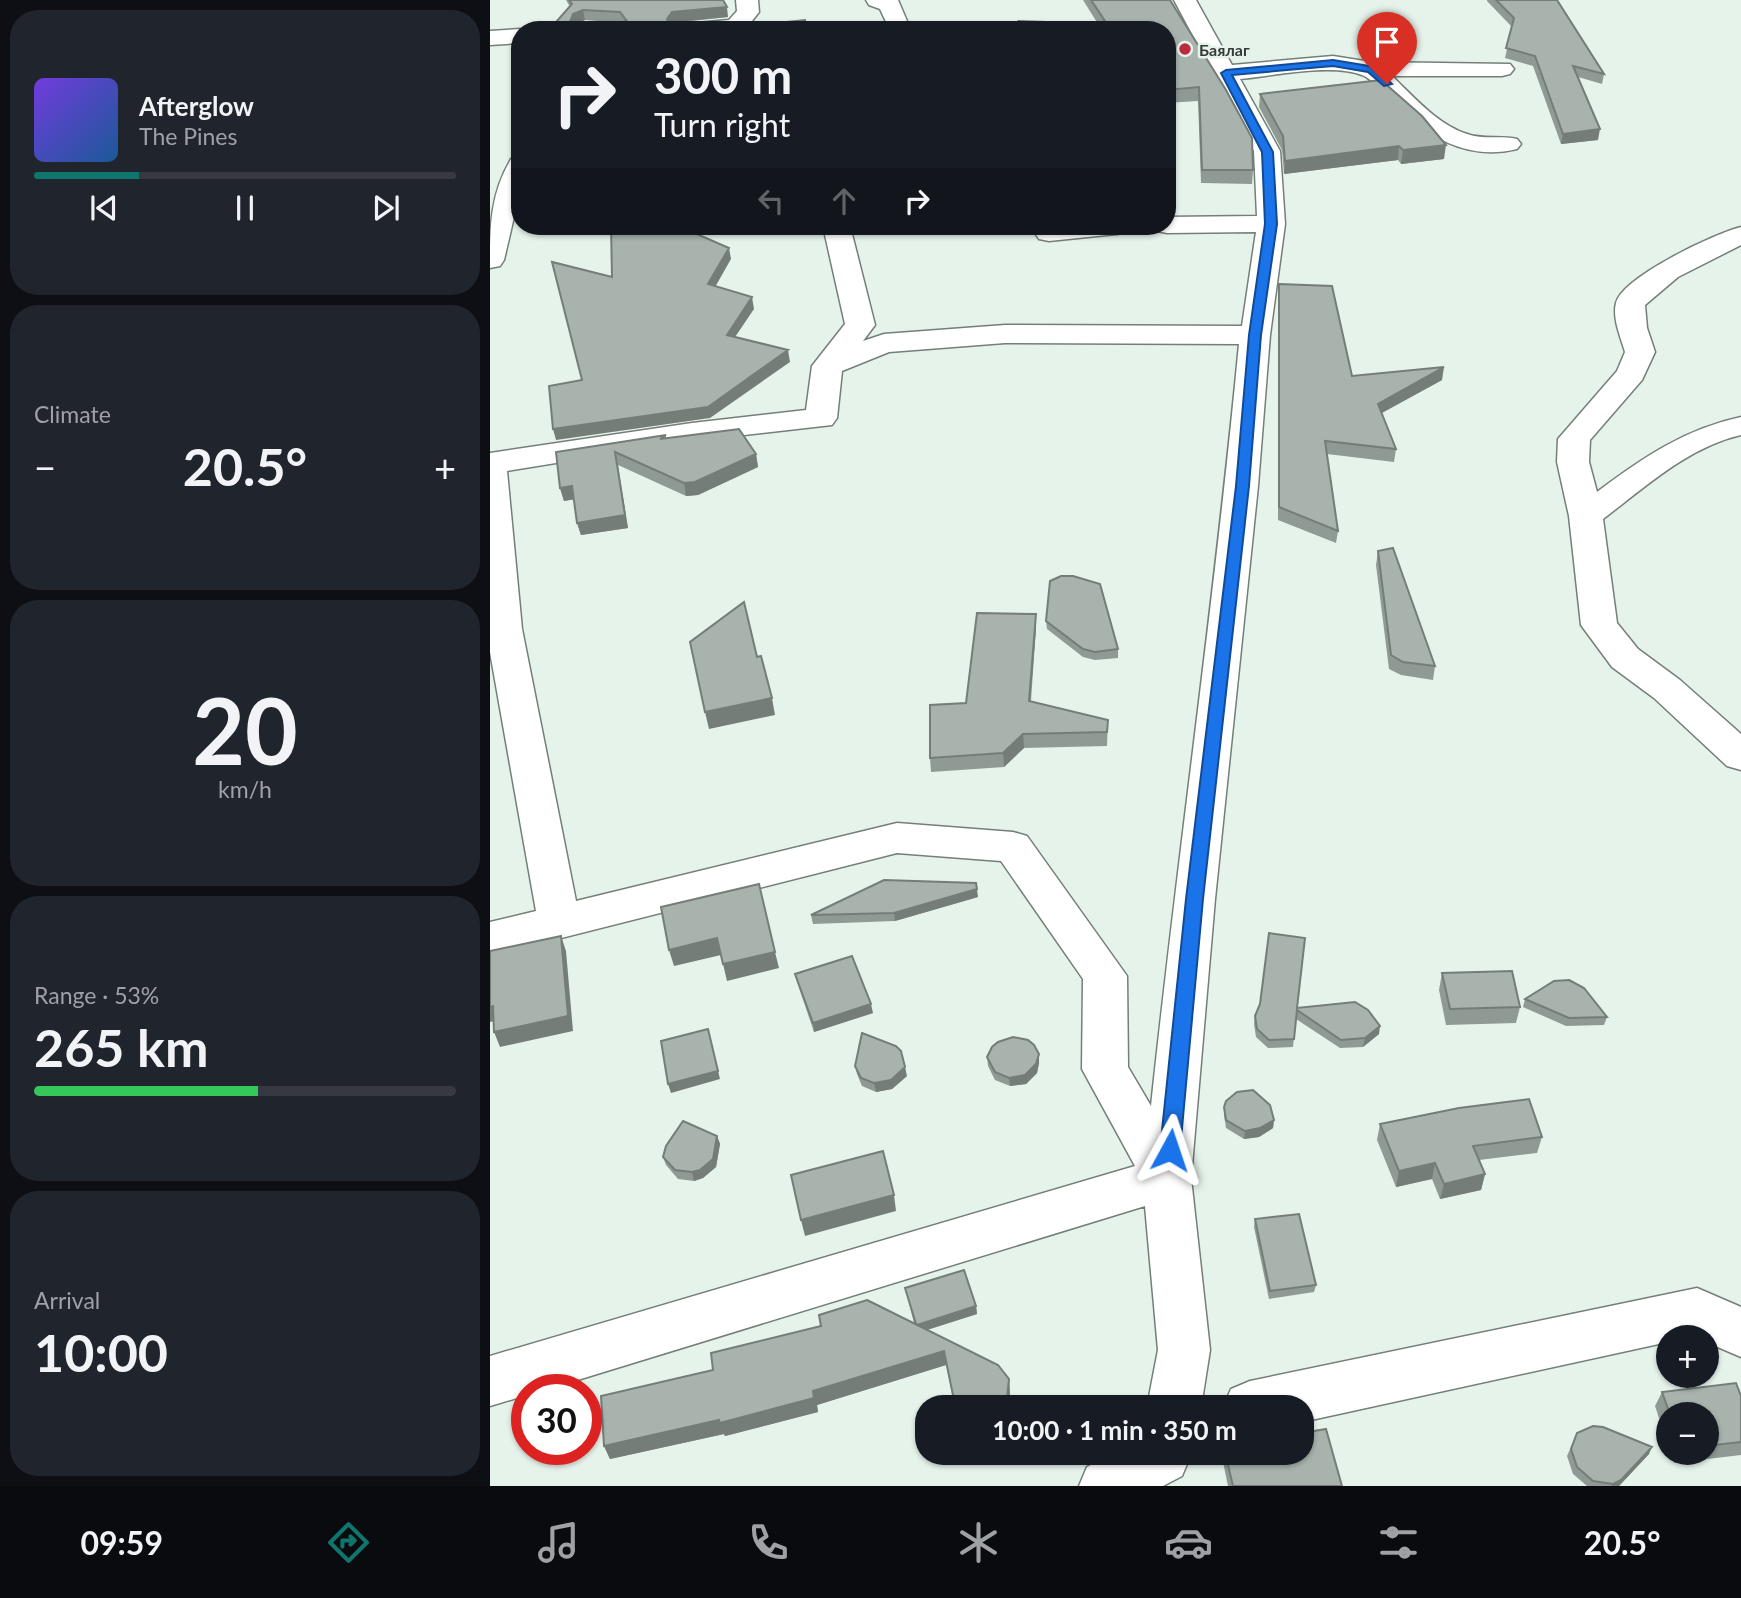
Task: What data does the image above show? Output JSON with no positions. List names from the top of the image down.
{
  "places": ["Баялаг"],
  "page": {
    "turn": ["300 m", "Turn right"],
    "song": ["Afterglow", "The Pines"],
    "tile": [
      "Climate",
      ["20", "km/h"],
      ["Range · 53%", "265 km"],
      ["Arrival", "10:00"]
    ],
    "heat": ["−", "20.5°", "+"],
    "map_buttons": ["+", "−"],
    "limit": "30",
    "trip": "10:00 · 1 min · 350 m",
    "tabs": ["09:59", "20.5°"]
  }
}
